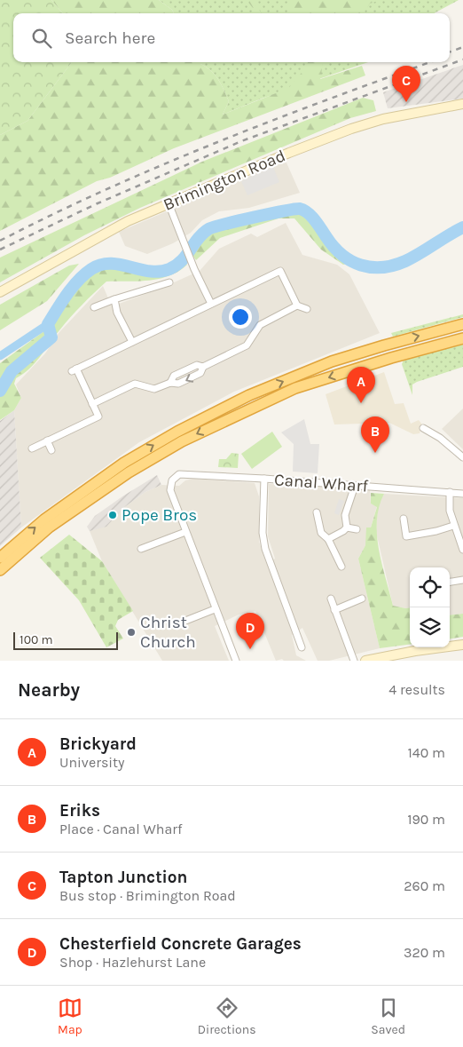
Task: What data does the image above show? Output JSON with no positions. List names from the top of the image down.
{
  "streets": {
    "main road": ["Brimington Road"],
    "street": ["Canal Wharf"]
  },
  "places": ["Pope Bros", "Christ Church"],
  "scale_bar": "100 m",
  "page": {
    "search": "Search here",
    "pins": [
      "C",
      "A",
      "B",
      "D"
    ],
    "scale": "100 m",
    "heading": ["Nearby", "4 results"],
    "list": [
      {
        "mark": "A",
        "name": "Brickyard",
        "note": "University",
        "value": "140 m"
      },
      {
        "mark": "B",
        "name": "Eriks",
        "note": "Place · Canal Wharf",
        "value": "190 m"
      },
      {
        "mark": "C",
        "name": "Tapton Junction",
        "note": "Bus stop · Brimington Road",
        "value": "260 m"
      },
      {
        "mark": "D",
        "name": "Chesterfield Concrete Garages",
        "note": "Shop · Hazlehurst Lane",
        "value": "320 m"
      }
    ],
    "nav": ["Map", "Directions", "Saved"]
  }
}
